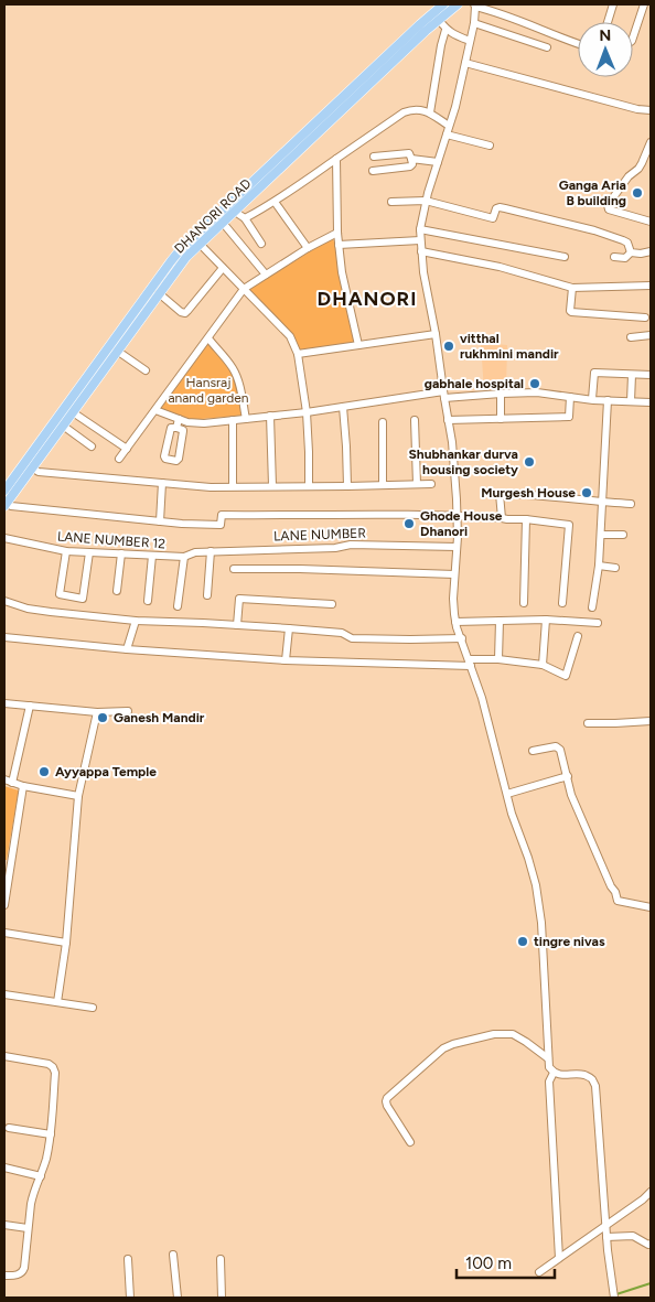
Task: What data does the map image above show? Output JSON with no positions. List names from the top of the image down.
{
  "streets": {
    "main road": ["DHANORI ROAD"],
    "street": ["LANE NUMBER", "LANE NUMBER 12"]
  },
  "crossings": [
    ["LANE NUMBER", "LANE NUMBER 12"]
  ],
  "districts": ["DHANORI"],
  "parks": ["Hansraj anand garden"],
  "places": [
    "Ganga Aria B building",
    "vitthal rukhmini mandir",
    "gabhale hospital",
    "Shubhankar durva housing society",
    "Murgesh House",
    "Ghode House Dhanori",
    "Ganesh Mandir",
    "Ayyappa Temple",
    "tingre nivas"
  ],
  "scale_bar": "100 m",
  "north": "top"
}
